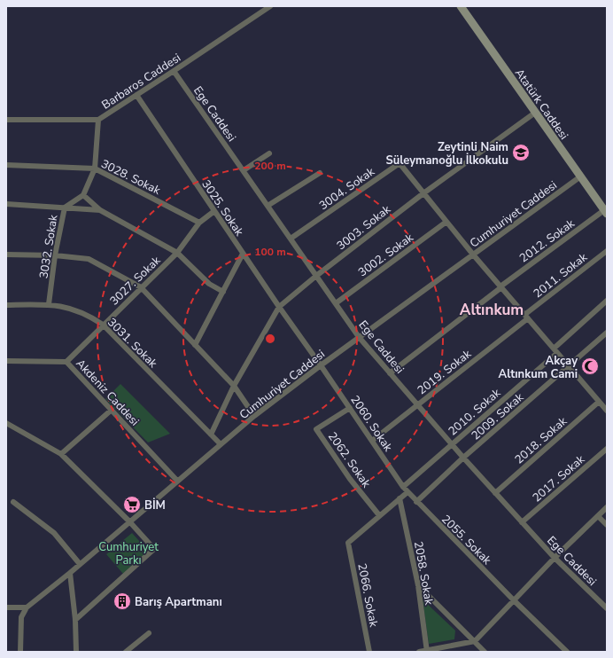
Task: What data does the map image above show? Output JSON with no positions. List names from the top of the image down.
{
  "streets": {
    "main road": ["Atatürk Caddesi"],
    "street": [
      "Barbaros Caddesi",
      "Ege Caddesi",
      "3028. Sokak",
      "3004. Sokak",
      "3025. Sokak",
      "Cumhuriyet Caddesi",
      "3003. Sokak",
      "2012. Sokak",
      "3032. Sokak",
      "3002. Sokak",
      "2011. Sokak",
      "3027. Sokak",
      "3031. Sokak",
      "2019. Sokak",
      "Akdeniz Caddesi",
      "2010. Sokak",
      "2009. Sokak",
      "2060. Sokak",
      "2018. Sokak",
      "2062. Sokak",
      "2017. Sokak",
      "2055. Sokak",
      "2058. Sokak",
      "2066. Sokak"
    ]
  },
  "crossings": [
    ["Barbaros Caddesi", "Ege Caddesi"],
    ["Barbaros Caddesi", "3025. Sokak"],
    ["Atatürk Caddesi", "Cumhuriyet Caddesi"],
    ["Atatürk Caddesi", "3003. Sokak"],
    ["Atatürk Caddesi", "2012. Sokak"],
    ["Ege Caddesi", "3004. Sokak"],
    ["Ege Caddesi", "Cumhuriyet Caddesi"],
    ["Ege Caddesi", "3003. Sokak"],
    ["Ege Caddesi", "2012. Sokak"],
    ["Ege Caddesi", "3002. Sokak"],
    ["Ege Caddesi", "2019. Sokak"],
    ["Ege Caddesi", "2010. Sokak"],
    ["Ege Caddesi", "2009. Sokak"],
    ["Ege Caddesi", "2018. Sokak"],
    ["Ege Caddesi", "2017. Sokak"],
    ["3028. Sokak", "3027. Sokak"],
    ["3004. Sokak", "3003. Sokak"],
    ["3025. Sokak", "Cumhuriyet Caddesi"],
    ["3025. Sokak", "3003. Sokak"],
    ["3025. Sokak", "3027. Sokak"],
    ["3025. Sokak", "2060. Sokak"],
    ["Cumhuriyet Caddesi", "3031. Sokak"],
    ["Cumhuriyet Caddesi", "Akdeniz Caddesi"],
    ["Cumhuriyet Caddesi", "2060. Sokak"],
    ["3003. Sokak", "3031. Sokak"],
    ["3032. Sokak", "3031. Sokak"],
    ["2011. Sokak", "2019. Sokak"],
    ["3027. Sokak", "3031. Sokak"],
    ["3027. Sokak", "Akdeniz Caddesi"],
    ["2019. Sokak", "2060. Sokak"],
    ["2010. Sokak", "2060. Sokak"],
    ["2009. Sokak", "2055. Sokak"],
    ["2060. Sokak", "2062. Sokak"],
    ["2060. Sokak", "2055. Sokak"],
    ["2062. Sokak", "2066. Sokak"]
  ],
  "districts": ["Altınkum"],
  "parks": ["Cumhuriyet Parkı"],
  "places": {
    "school or university": ["Zeytinli Naim Süleymanoğlu İlkokulu"],
    "mosque": ["Akçay Altınkum Cami"],
    "supermarket": ["BİM"],
    "building": ["Barış Apartmanı"]
  },
  "rings": ["200 m", "100 m"]
}
